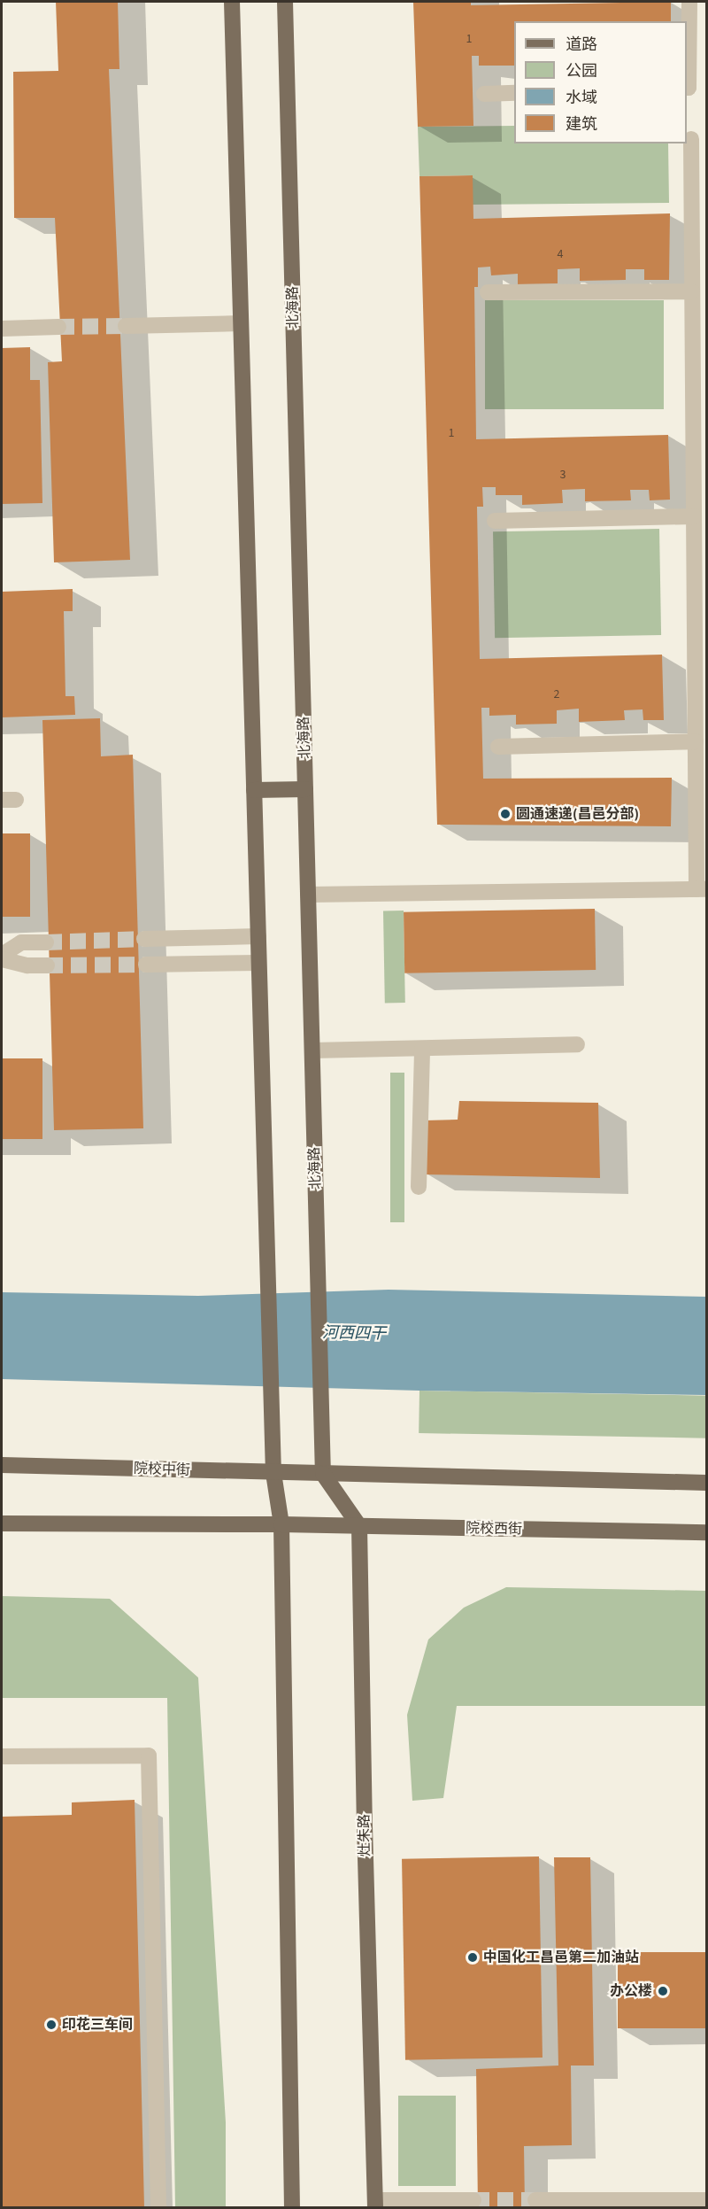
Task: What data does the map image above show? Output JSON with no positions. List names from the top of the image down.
{
  "streets": {
    "main road": [
      "北海路",
      "院校中街",
      "院校西街",
      "灶朱路"
    ]
  },
  "crossings": [
    ["北海路", "院校中街"],
    ["院校西街", "灶朱路"]
  ],
  "water": ["河西四干"],
  "places": [
    "圆通速递(昌邑分部)",
    "中国化工昌邑第二加油站",
    "办公楼",
    "印花三车间"
  ],
  "house_numbers": [
    "1",
    "4",
    "1",
    "3",
    "2"
  ],
  "legend": [
    "道路",
    "公园",
    "水域",
    "建筑"
  ]
}
